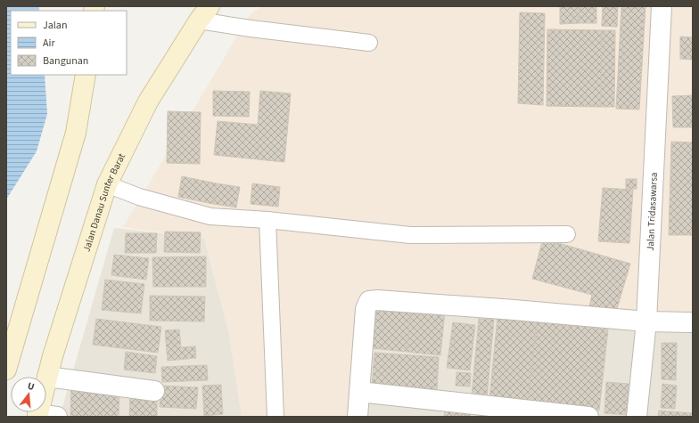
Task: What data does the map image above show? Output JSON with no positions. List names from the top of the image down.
{
  "streets": {
    "main road": ["Jalan Danau Sunter Barat"],
    "street": ["Jalan Tridasawarsa"]
  },
  "legend": ["Jalan", "Air", "Bangunan"],
  "north": "top"
}
